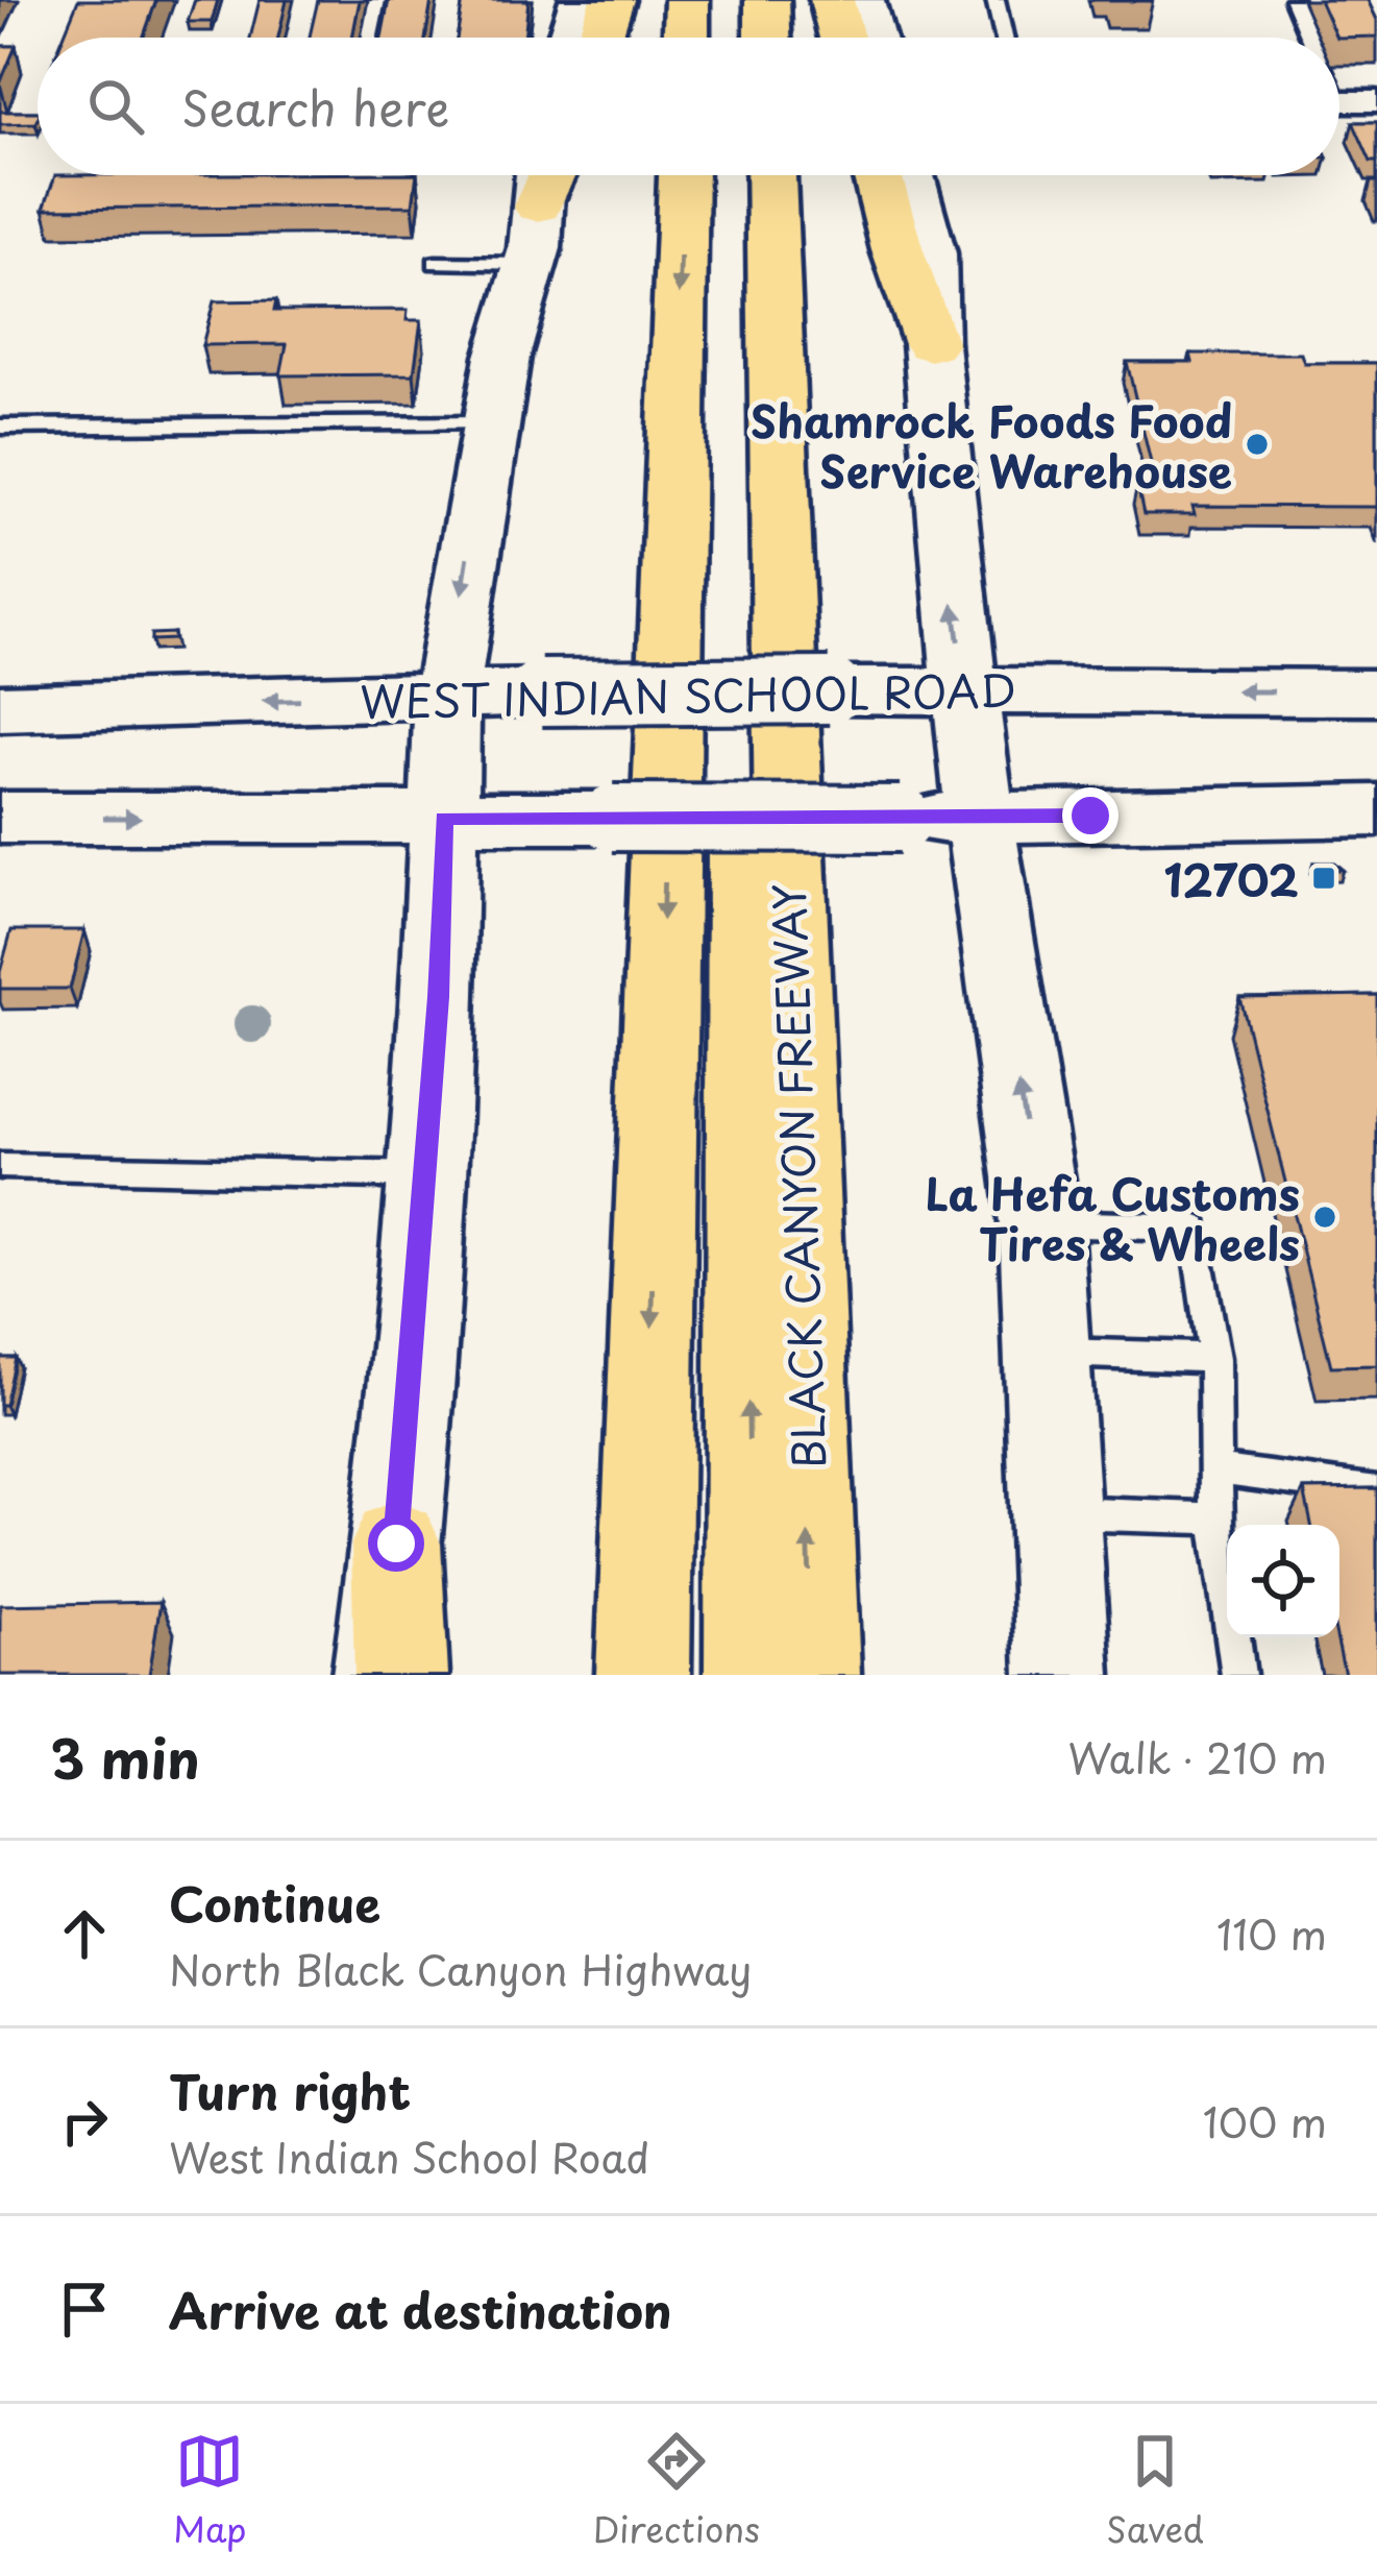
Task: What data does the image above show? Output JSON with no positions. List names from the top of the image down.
{
  "streets": {
    "highway": ["BLACK CANYON FREEWAY"],
    "main road": ["WEST INDIAN SCHOOL ROAD"]
  },
  "places": {
    "other": ["Shamrock Foods Food Service Warehouse", "La Hefa Customs Tires & Wheels"],
    "transit": ["12702"]
  },
  "page": {
    "search": "Search here",
    "heading": ["3 min", "Walk · 210 m"],
    "list": [
      ["Continue", "North Black Canyon Highway", "110 m"],
      ["Turn right", "West Indian School Road", "100 m"],
      "Arrive at destination"
    ],
    "nav": ["Map", "Directions", "Saved"]
  }
}
